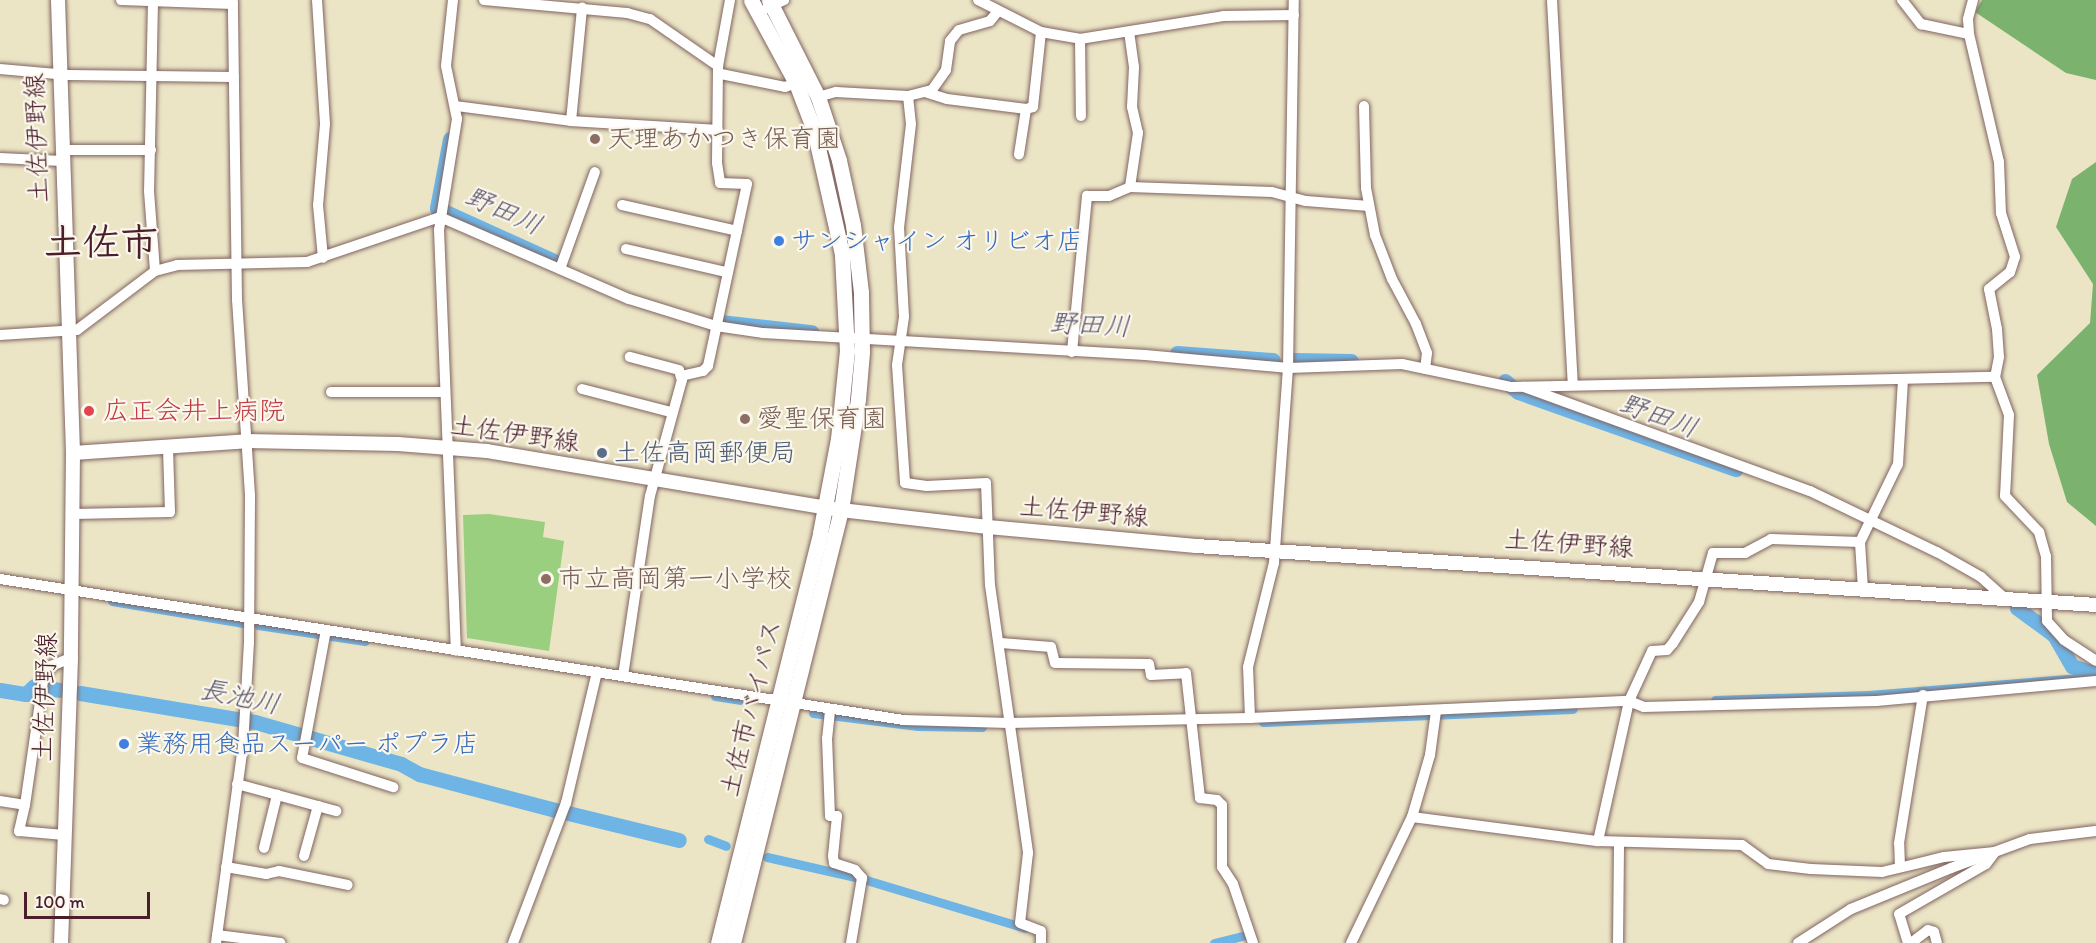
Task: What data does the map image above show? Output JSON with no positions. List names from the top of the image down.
{
  "streets": {
    "highway": ["土佐市バイパス"],
    "main road": ["土佐伊野線"]
  },
  "crossings": [
    ["土佐伊野線", "土佐市バイパス"]
  ],
  "districts": ["土佐市"],
  "water": ["野田川", "長池川"],
  "places": [
    "天理あかつき保育園",
    "サンシャイン オリビオ店",
    "広正会井上病院",
    "愛聖保育園",
    "土佐高岡郵便局",
    "市立高岡第一小学校",
    "業務用食品スーパー ポプラ店"
  ],
  "scale_bar": "100 m"
}
